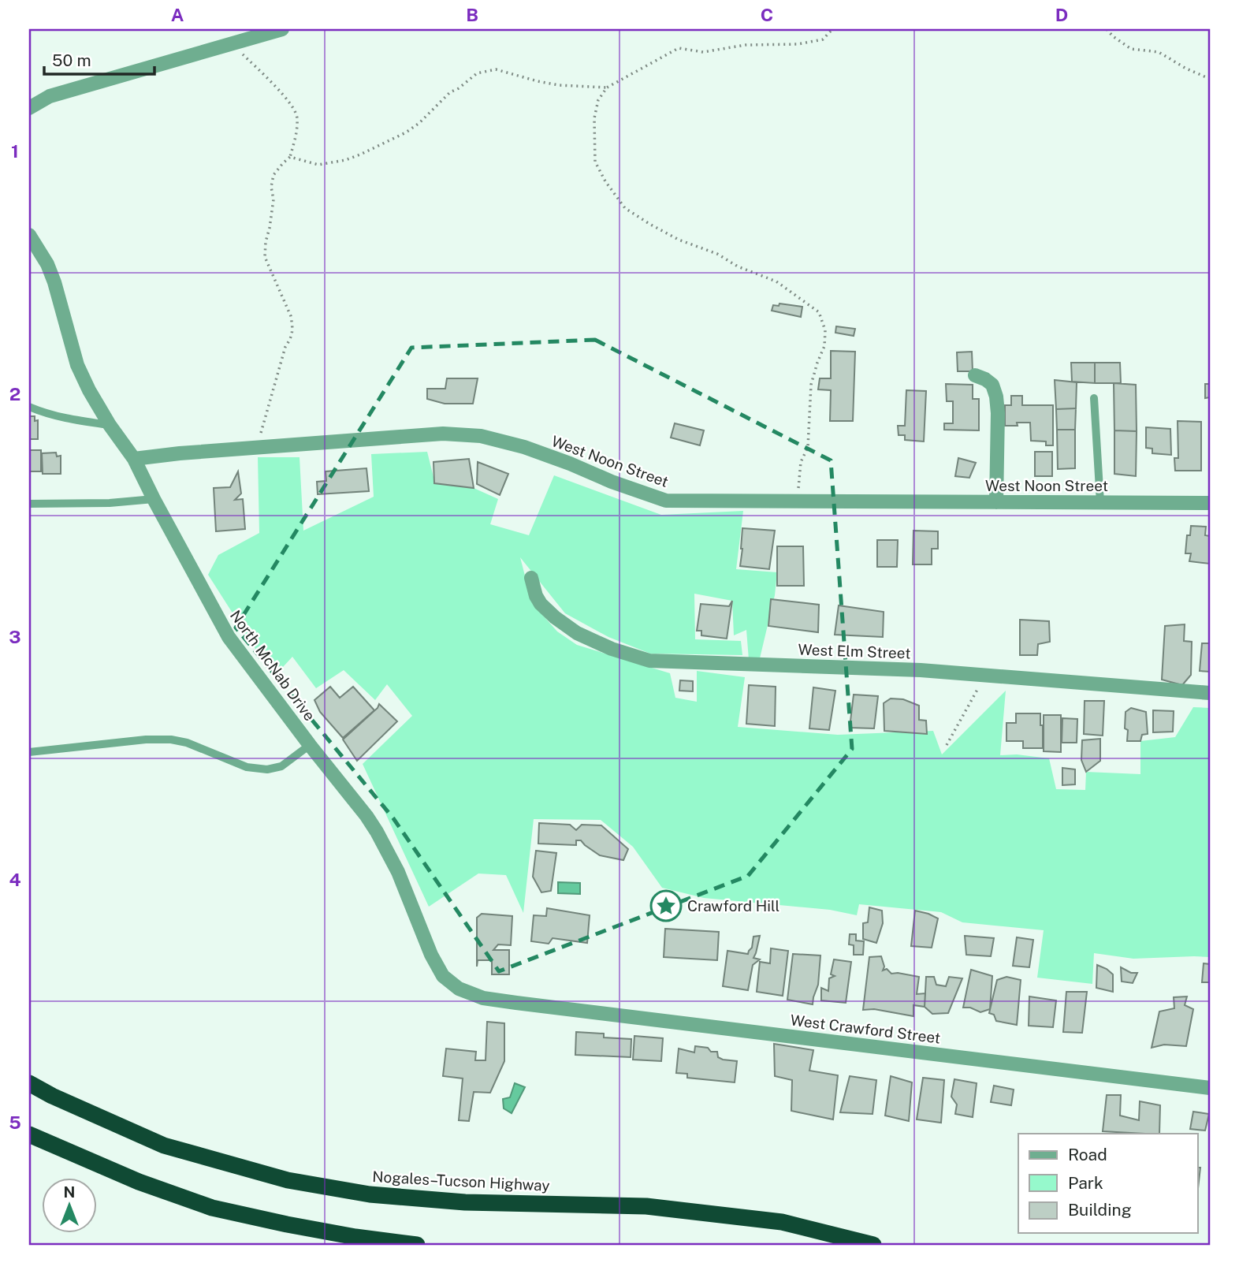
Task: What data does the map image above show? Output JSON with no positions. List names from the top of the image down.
{
  "streets": {
    "highway": ["Nogales–Tucson Highway"],
    "street": [
      "West Noon Street",
      "West Elm Street",
      "North McNab Drive",
      "West Crawford Street"
    ]
  },
  "crossings": [
    ["West Noon Street", "North McNab Drive"],
    ["North McNab Drive", "West Crawford Street"]
  ],
  "places": {
    "place": ["Crawford Hill"]
  },
  "legend": ["Road", "Park", "Building"],
  "scale_bar": "50 m",
  "north": "top",
  "grid": {
    "columns": [
      "A",
      "B",
      "C",
      "D"
    ],
    "rows": [
      "1",
      "2",
      "3",
      "4",
      "5"
    ]
  }
}
